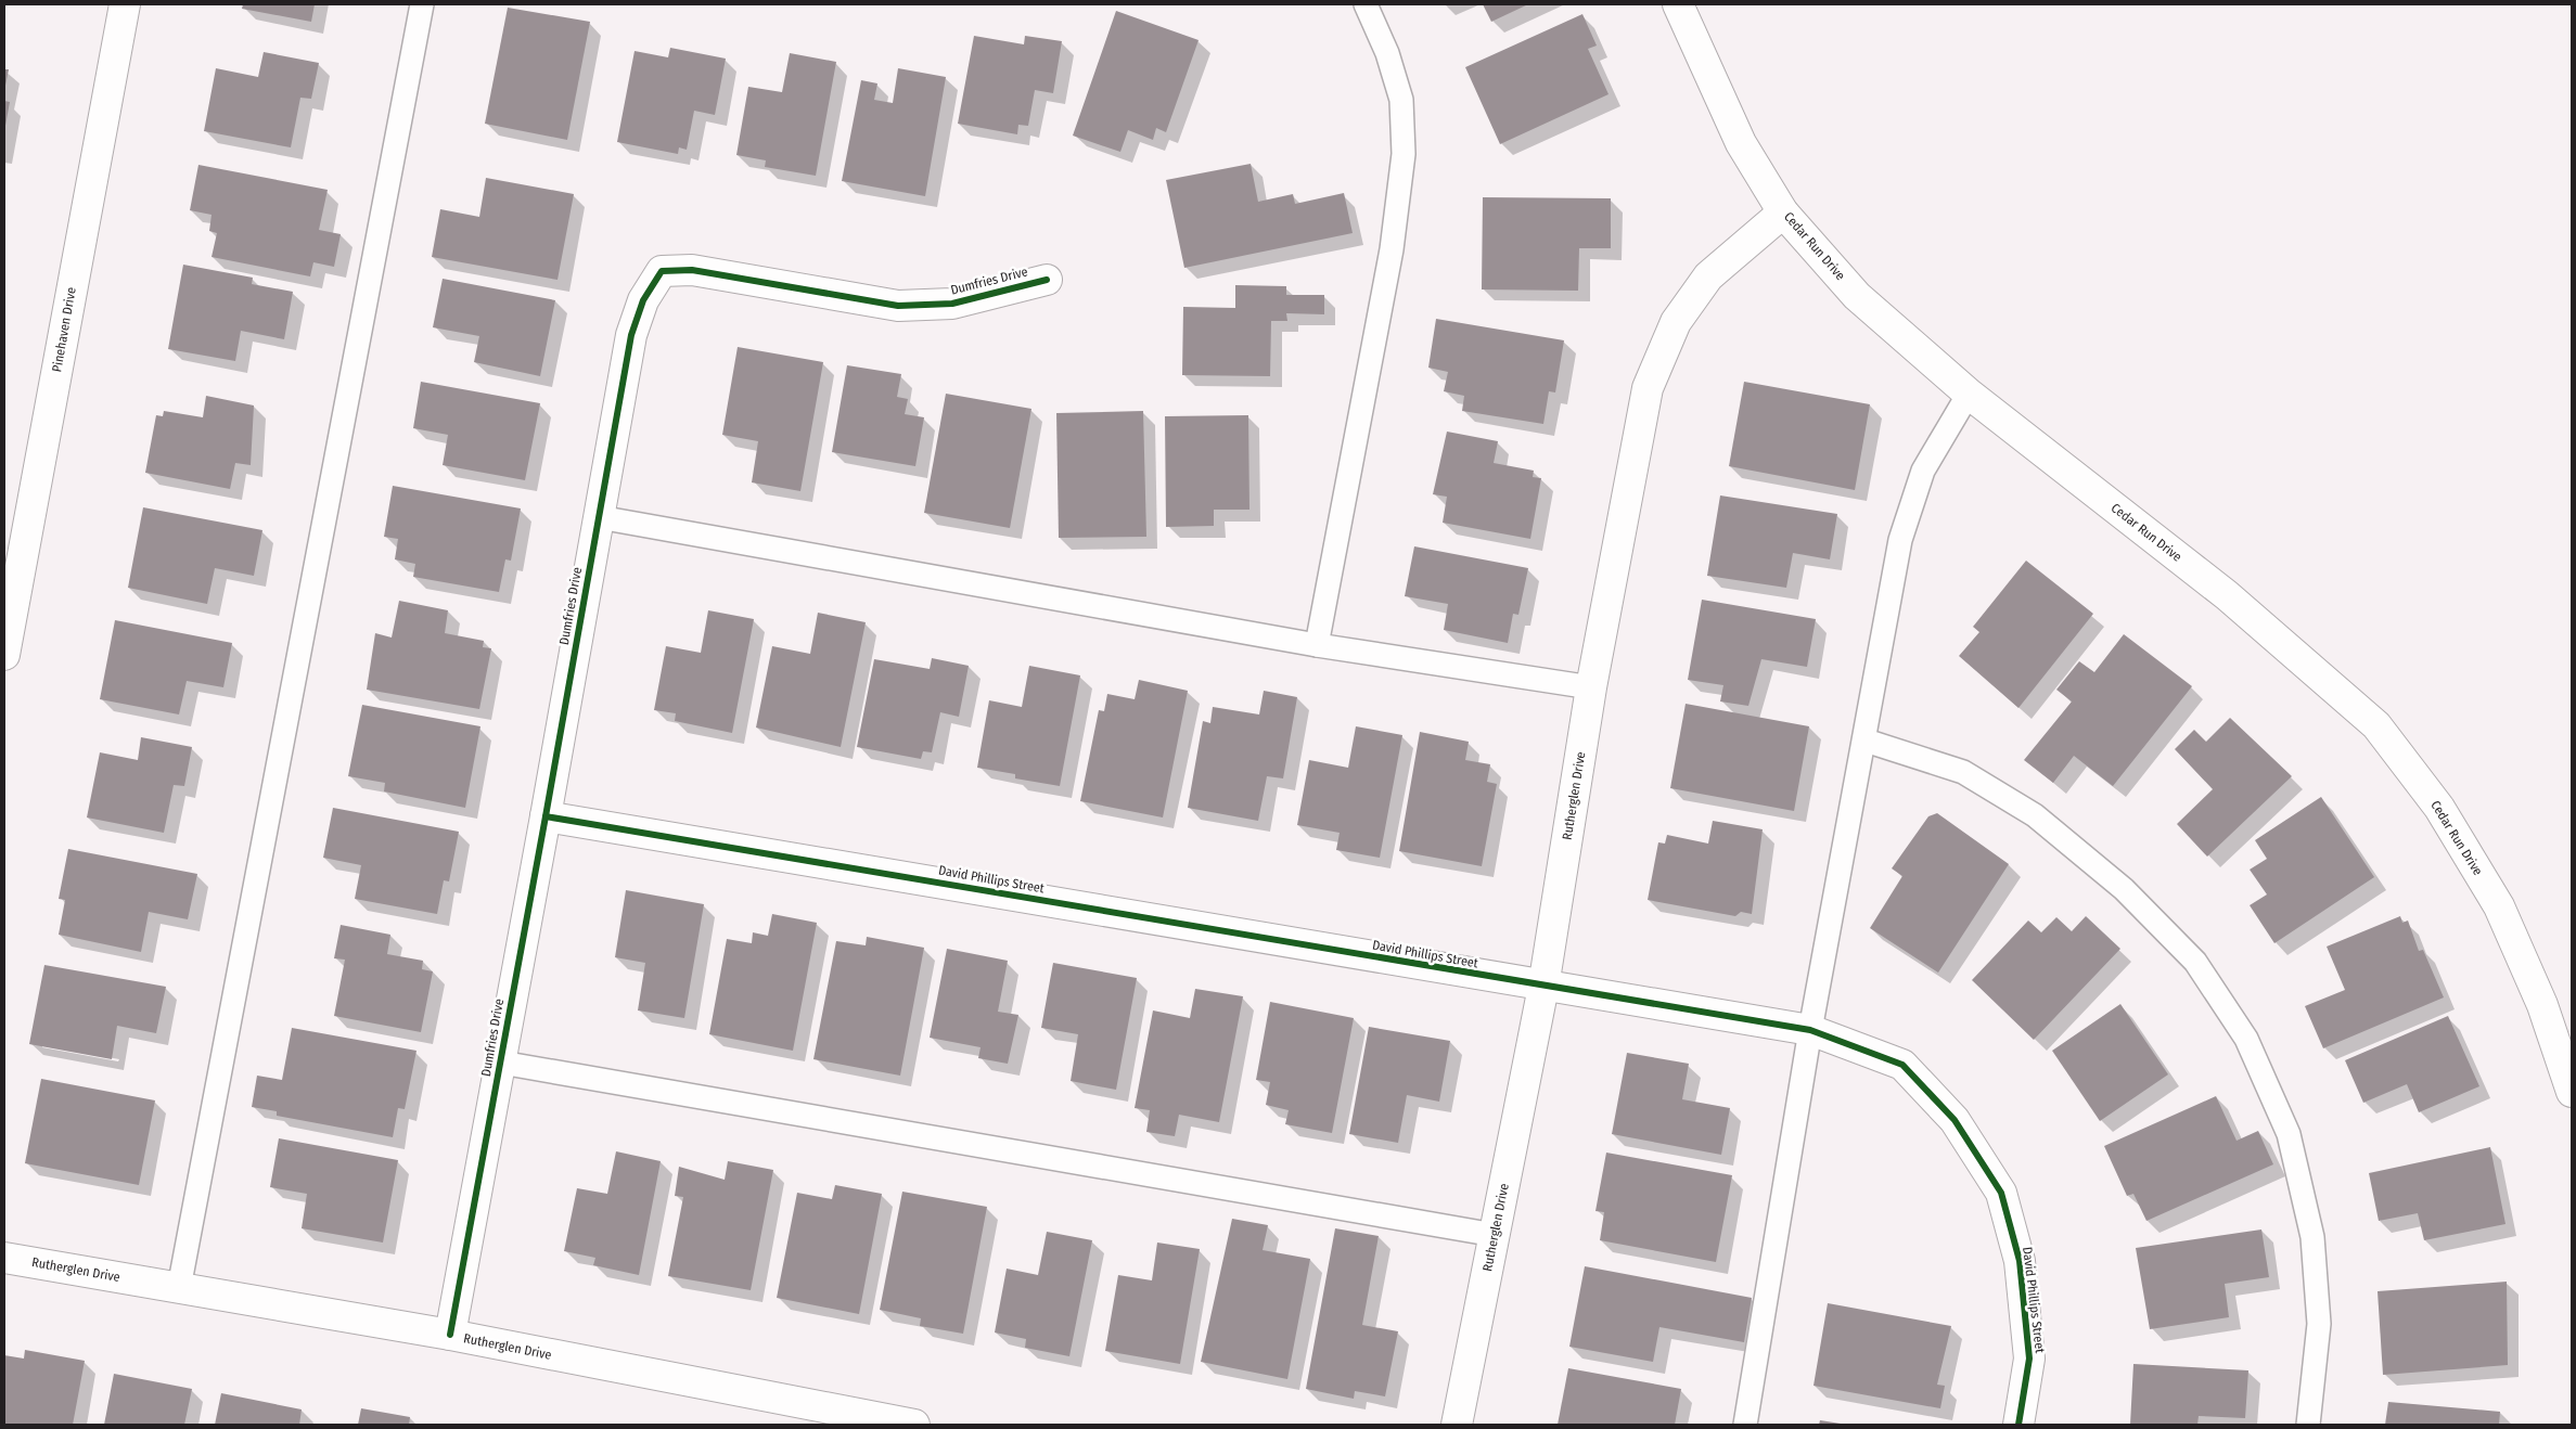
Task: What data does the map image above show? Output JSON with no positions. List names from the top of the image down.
{
  "streets": {
    "street": [
      "Cedar Run Drive",
      "Dumfries Drive",
      "Pinehaven Drive",
      "Rutherglen Drive",
      "David Phillips Street"
    ]
  },
  "crossings": [
    ["Cedar Run Drive", "Rutherglen Drive"],
    ["Dumfries Drive", "Rutherglen Drive"],
    ["Dumfries Drive", "David Phillips Street"],
    ["Rutherglen Drive", "David Phillips Street"]
  ]
}
